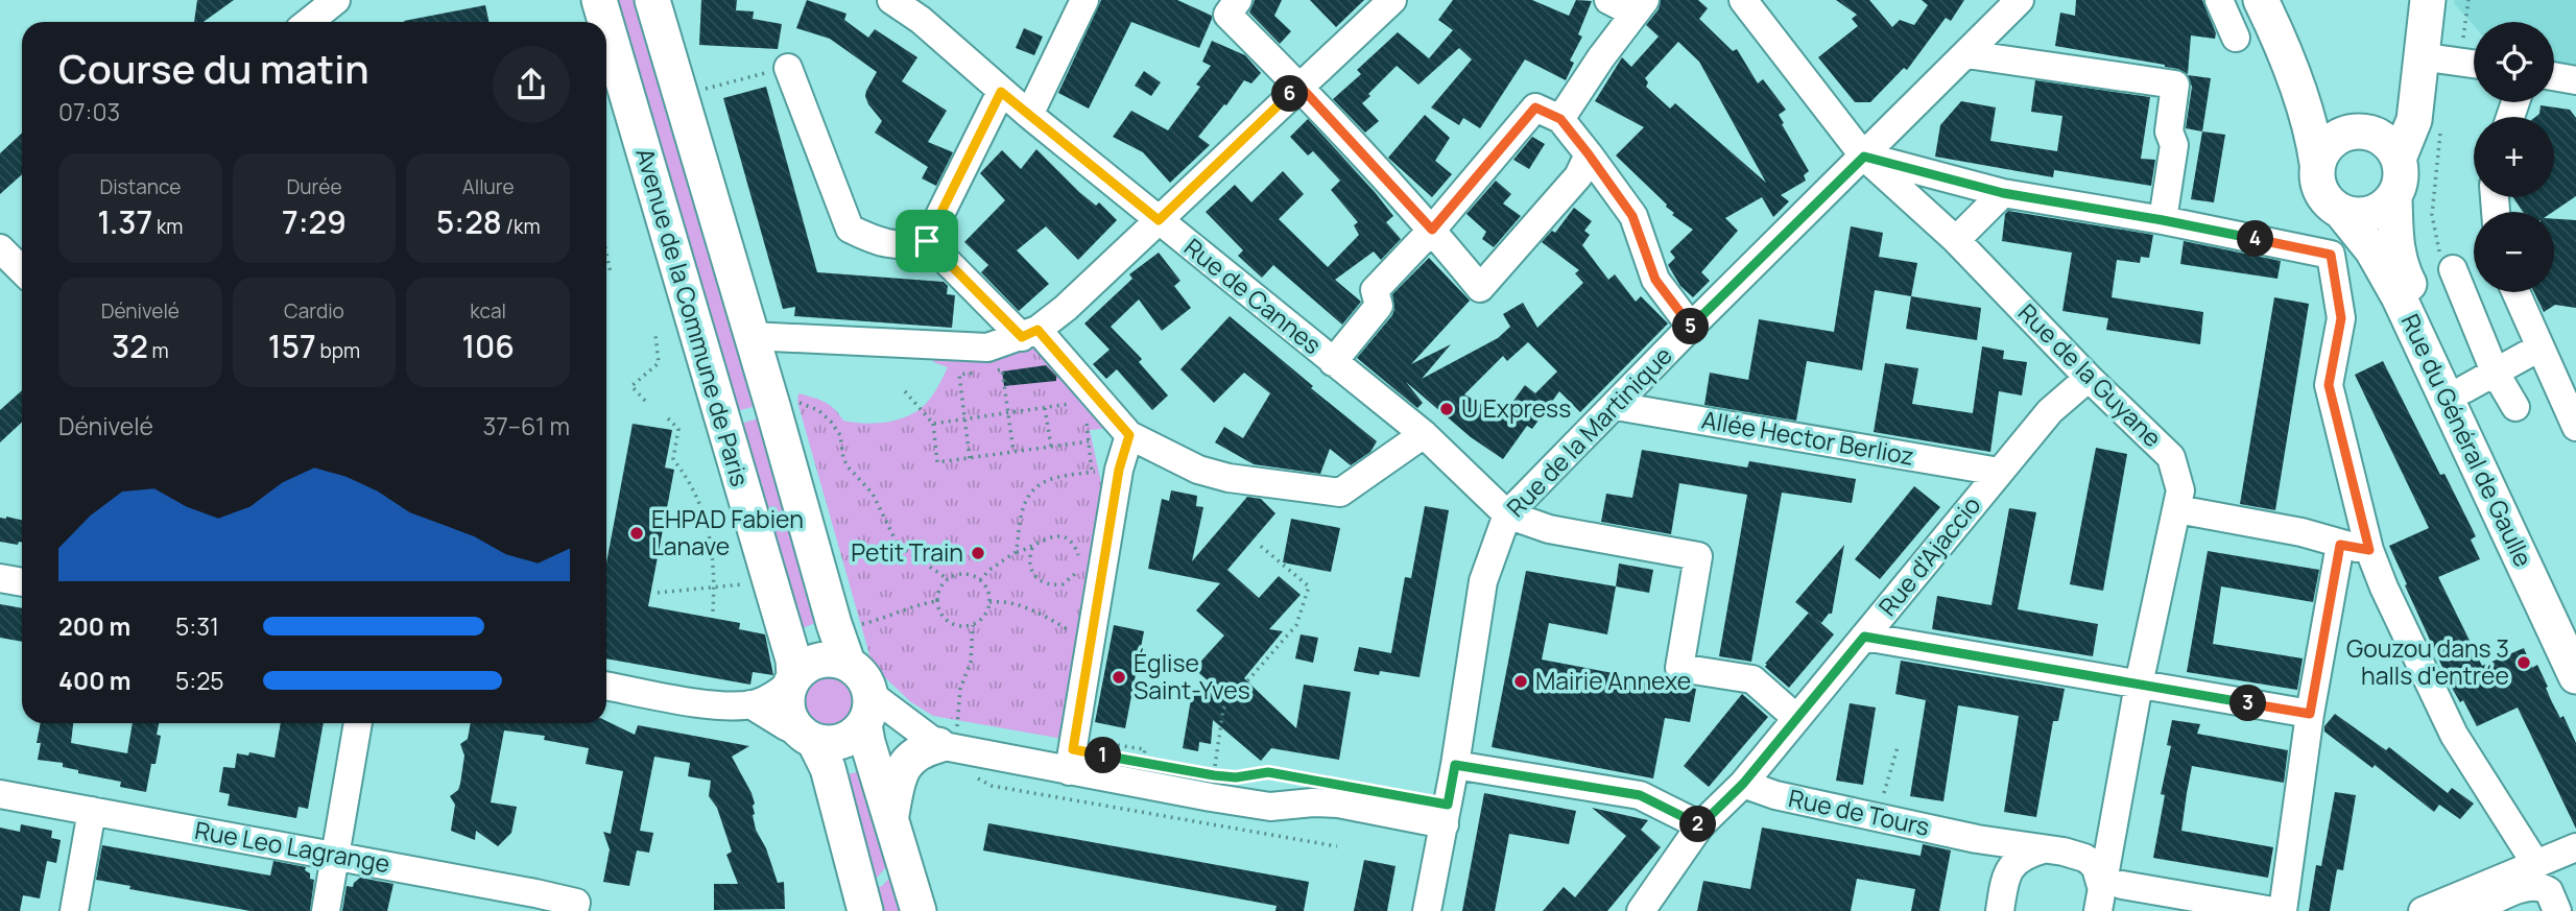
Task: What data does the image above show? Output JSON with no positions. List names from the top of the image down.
{
  "streets": {
    "main road": ["Avenue de la Commune de Paris", "Rue du Général de Gaulle"],
    "street": [
      "Rue de Cannes",
      "Rue de la Guyane",
      "Rue de la Martinique",
      "Allée Hector Berlioz",
      "Rue d'Ajaccio",
      "Rue de Tours",
      "Rue Leo Lagrange"
    ]
  },
  "crossings": [
    ["Rue de Cannes", "Rue de la Martinique"],
    ["Rue de la Guyane", "Rue de la Martinique"],
    ["Rue de la Guyane", "Rue d'Ajaccio"],
    ["Rue de la Guyane", "Rue de Tours"],
    ["Rue de la Martinique", "Allée Hector Berlioz"],
    ["Allée Hector Berlioz", "Rue d'Ajaccio"],
    ["Rue d'Ajaccio", "Rue de Tours"]
  ],
  "places": [
    "U Express",
    "EHPAD Fabien Lanave",
    "Petit Train",
    "Gouzou dans 3 halls d'entrée",
    "Église Saint-Yves",
    "Mairie Annexe"
  ],
  "page": {
    "map_buttons": ["+", "−"],
    "heading": ["Course du matin", "07:03"],
    "pins": [
      "6",
      "4",
      "5",
      "3",
      "1",
      "2"
    ],
    "stats": [
      ["Distance", "1.37 km"],
      ["Durée", "7:29"],
      ["Allure", "5:28 /km"],
      ["Dénivelé", "32 m"],
      ["Cardio", "157 bpm"],
      ["kcal", "106"]
    ],
    "chart": ["Dénivelé", "37–61 m"],
    "list": [
      {
        "name": "200 m",
        "note": "5:31"
      },
      {
        "name": "400 m",
        "note": "5:25"
      }
    ]
  }
}
